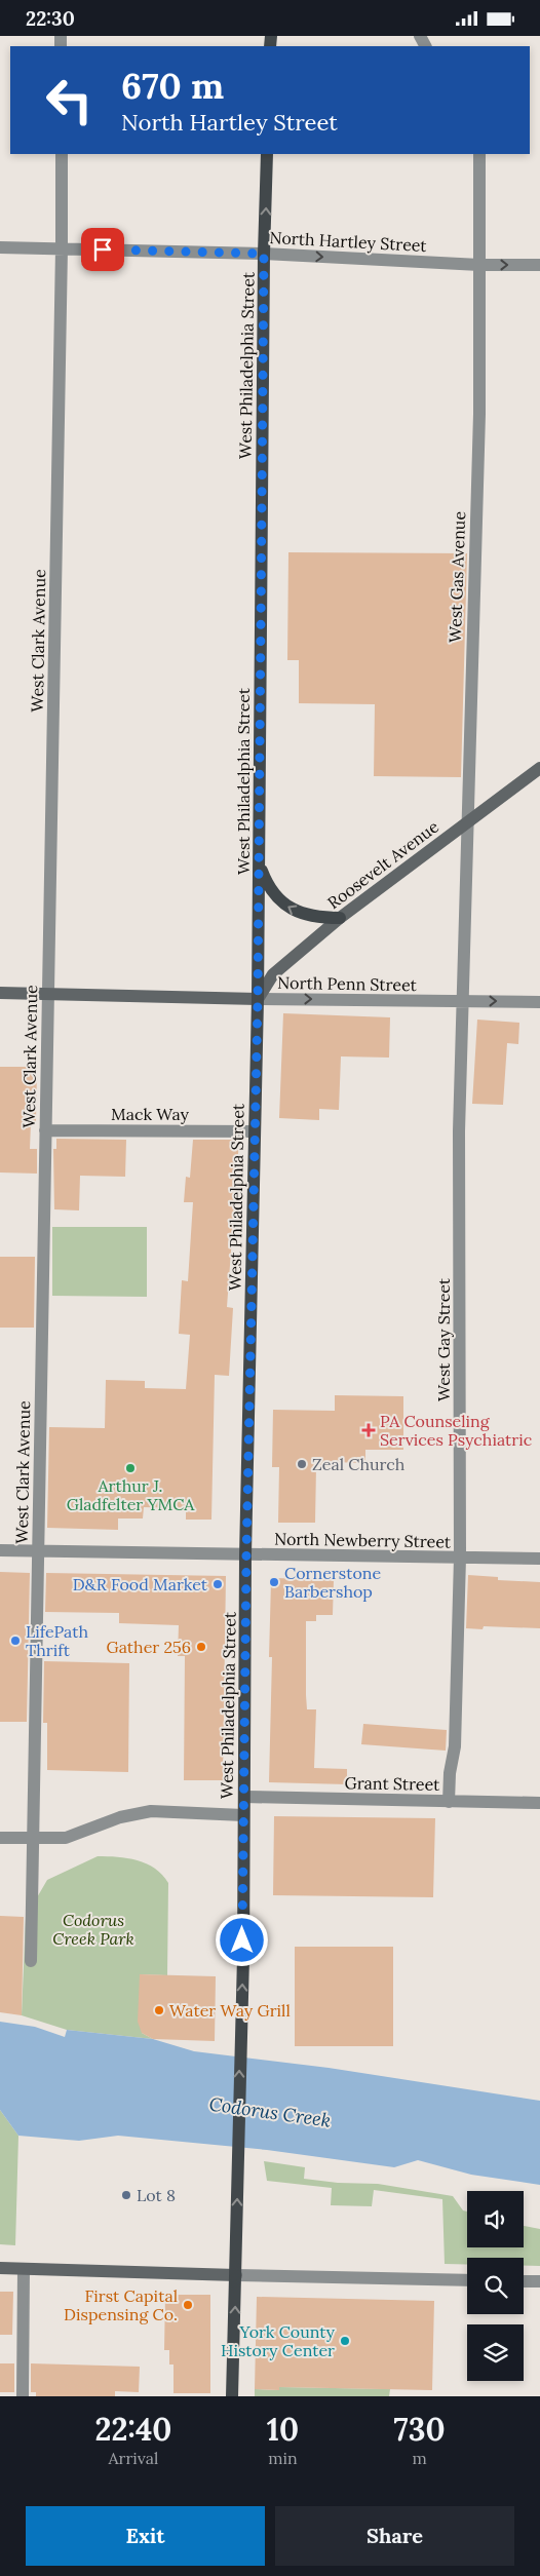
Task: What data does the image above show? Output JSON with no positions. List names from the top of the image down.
{
  "streets": {
    "main road": ["West Philadelphia Street", "Roosevelt Avenue", "North Penn Street"],
    "street": [
      "North Hartley Street",
      "West Gas Avenue",
      "West Clark Avenue",
      "Mack Way",
      "West Gay Street",
      "North Newberry Street",
      "Grant Street"
    ]
  },
  "crossings": [
    ["North Hartley Street", "West Philadelphia Street"],
    ["North Hartley Street", "West Gas Avenue"],
    ["North Hartley Street", "West Clark Avenue"],
    ["West Philadelphia Street", "Roosevelt Avenue"],
    ["West Philadelphia Street", "North Penn Street"],
    ["West Philadelphia Street", "Mack Way"],
    ["West Philadelphia Street", "North Newberry Street"],
    ["West Philadelphia Street", "Grant Street"],
    ["West Gas Avenue", "Roosevelt Avenue"],
    ["West Gas Avenue", "North Penn Street"],
    ["West Gas Avenue", "West Gay Street"],
    ["West Clark Avenue", "North Penn Street"],
    ["West Clark Avenue", "Mack Way"],
    ["West Clark Avenue", "North Newberry Street"],
    ["Roosevelt Avenue", "North Penn Street"],
    ["North Penn Street", "West Gay Street"],
    ["West Gay Street", "North Newberry Street"],
    ["West Gay Street", "Grant Street"]
  ],
  "one_way": ["North Hartley Street", "North Penn Street"],
  "water": ["Codorus Creek"],
  "parks": ["Codorus Creek Park"],
  "places": {
    "health": ["PA Counseling Services Psychiatric"],
    "other": [
      "Zeal Church",
      "Arthur J. Gladfelter YMCA",
      "Cornerstone Barbershop",
      "D&R Food Market",
      "LifePath Thrift",
      "Gather 256",
      "Water Way Grill",
      "Lot 8",
      "First Capital Dispensing Co.",
      "York County History Center"
    ]
  },
  "page": {
    "status": "22:30",
    "turn": ["670 m", "North Hartley Street"],
    "eta": [
      "22:40",
      "Arrival",
      "10",
      "min",
      "730",
      "m"
    ],
    "buttons": ["Exit", "Share"]
  }
}
